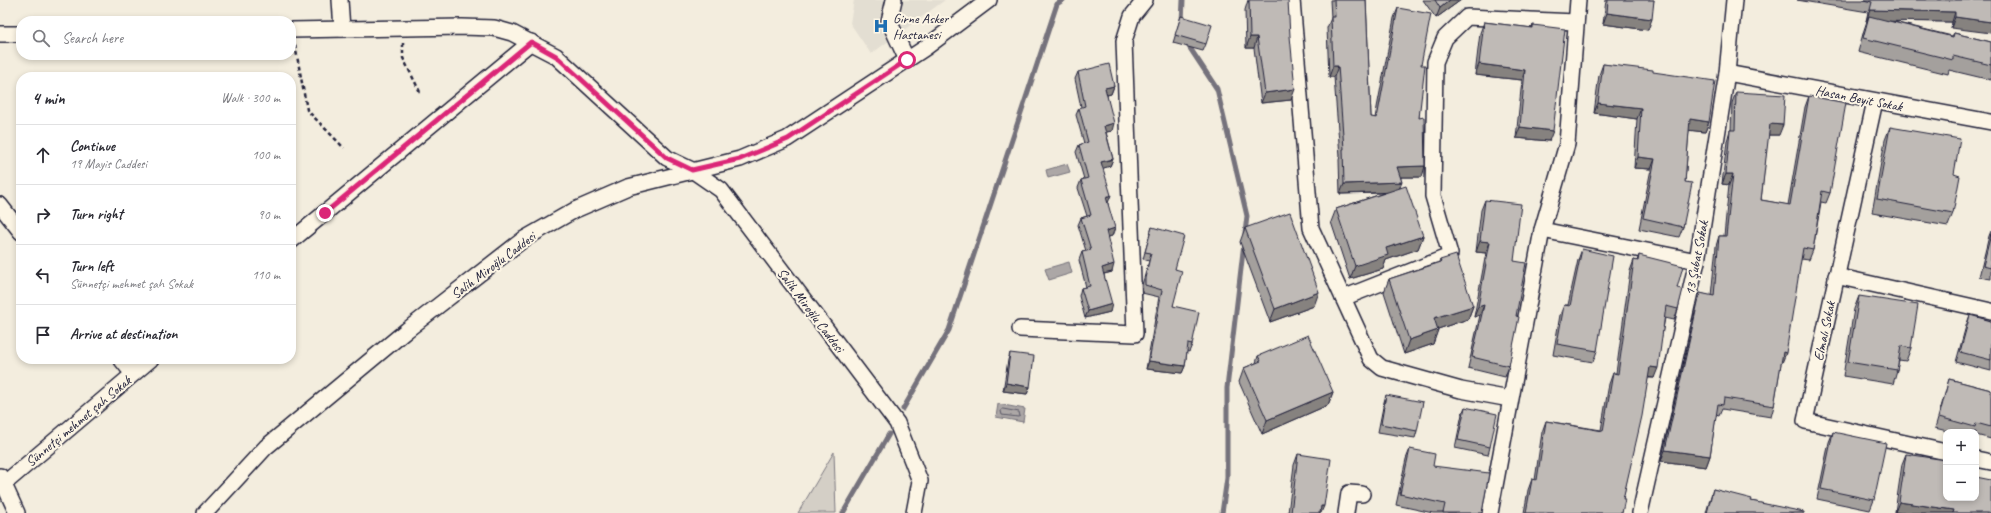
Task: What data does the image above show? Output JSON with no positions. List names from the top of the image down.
{
  "streets": {
    "street": [
      "Hasan Beyit Sokak",
      "13 Şubat Sokak",
      "Salih Miroğlu Caddesi",
      "Elmalı Sokak",
      "Sünnetçi mehmet şah Sokak"
    ]
  },
  "crossings": [
    ["Hasan Beyit Sokak", "13 Şubat Sokak"],
    ["Hasan Beyit Sokak", "Elmalı Sokak"]
  ],
  "places": {
    "hospital": ["Girne Asker Hastanesi"]
  },
  "page": {
    "search": "Search here",
    "heading": ["4 min", "Walk · 300 m"],
    "list": [
      ["Continue", "19 Mayis Caddesi", "100 m"],
      ["Turn right", "90 m"],
      ["Turn left", "Sünnetçi mehmet şah Sokak", "110 m"],
      "Arrive at destination"
    ],
    "map_buttons": ["+", "−"]
  }
}
